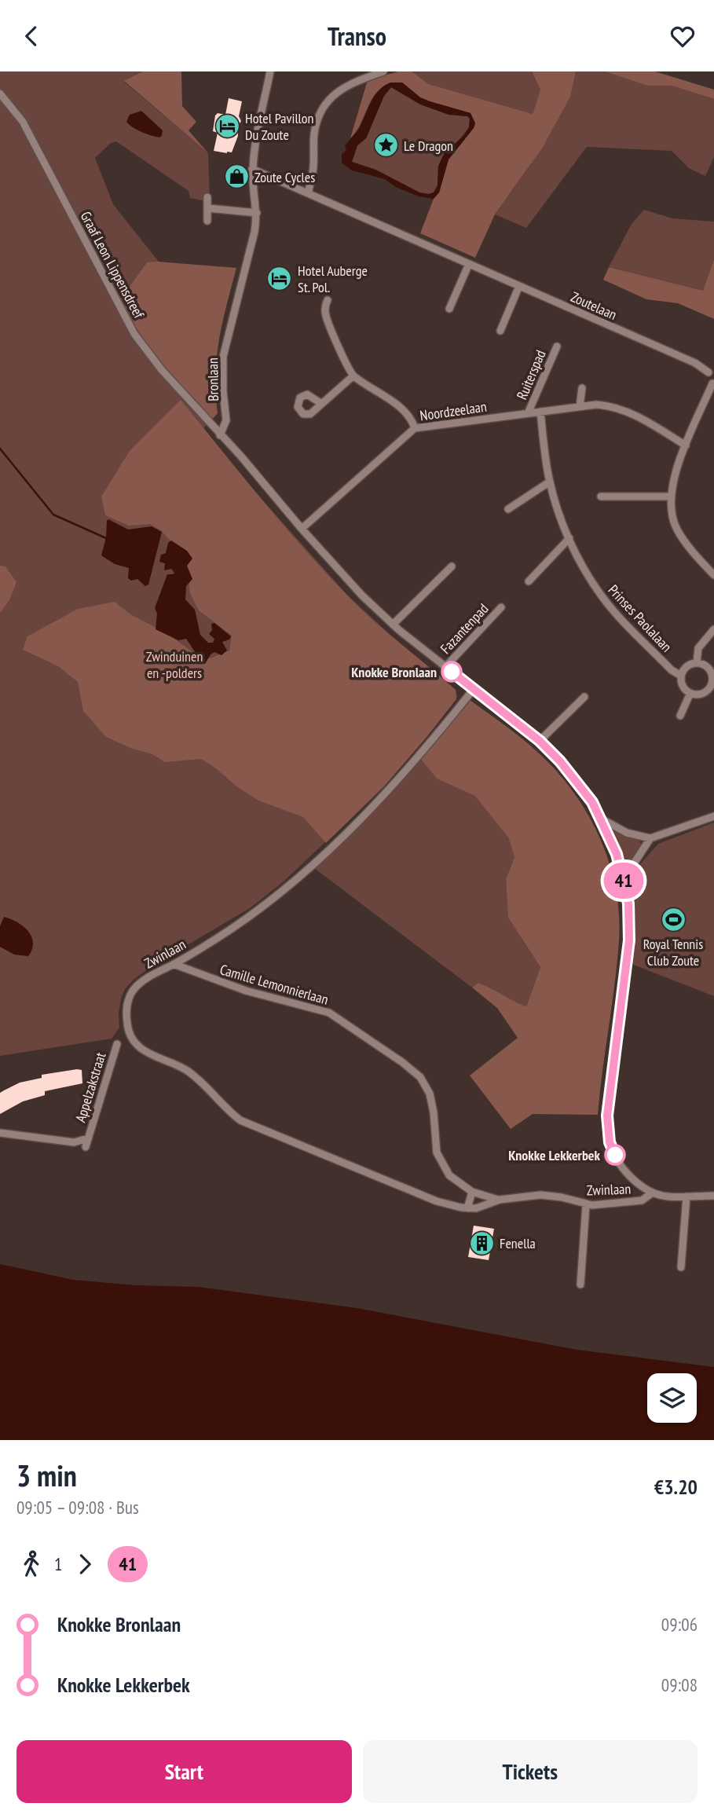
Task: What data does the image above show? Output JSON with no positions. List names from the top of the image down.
{
  "streets": {
    "street": [
      "Graaf Leon Lippensdreef",
      "Zoutelaan",
      "Ruiterspad",
      "Bronlaan",
      "Noordzeelaan",
      "Prinses Paolalaan",
      "Fazantenpad",
      "Zwinlaan",
      "Camille Lemonnierlaan",
      "Appelzakstraat"
    ]
  },
  "crossings": [
    ["Graaf Leon Lippensdreef", "Bronlaan"],
    ["Zoutelaan", "Bronlaan"],
    ["Ruiterspad", "Noordzeelaan"],
    ["Noordzeelaan", "Prinses Paolalaan"],
    ["Zwinlaan", "Camille Lemonnierlaan"]
  ],
  "parks": ["Zwinduinen en -polders"],
  "places": {
    "hotel": ["Hotel Pavillon Du Zoute", "Hotel Auberge St. Pol."],
    "place": ["Le Dragon"],
    "shop": ["Zoute Cycles"],
    "other": ["Knokke Bronlaan", "Knokke Lekkerbek"],
    "sports": ["Royal Tennis Club Zoute"],
    "building": ["Fenella"]
  },
  "lines": ["bus line 41"],
  "page": {
    "header": "Transo",
    "on_map": "41",
    "heading": ["3 min", "09:05 – 09:08 · Bus", "€3.20"],
    "legs": ["1", "41"],
    "list": [
      {
        "name": "Knokke Bronlaan",
        "value": "09:06"
      },
      {
        "name": "Knokke Lekkerbek",
        "value": "09:08"
      }
    ],
    "buttons": ["Start", "Tickets"]
  }
}
